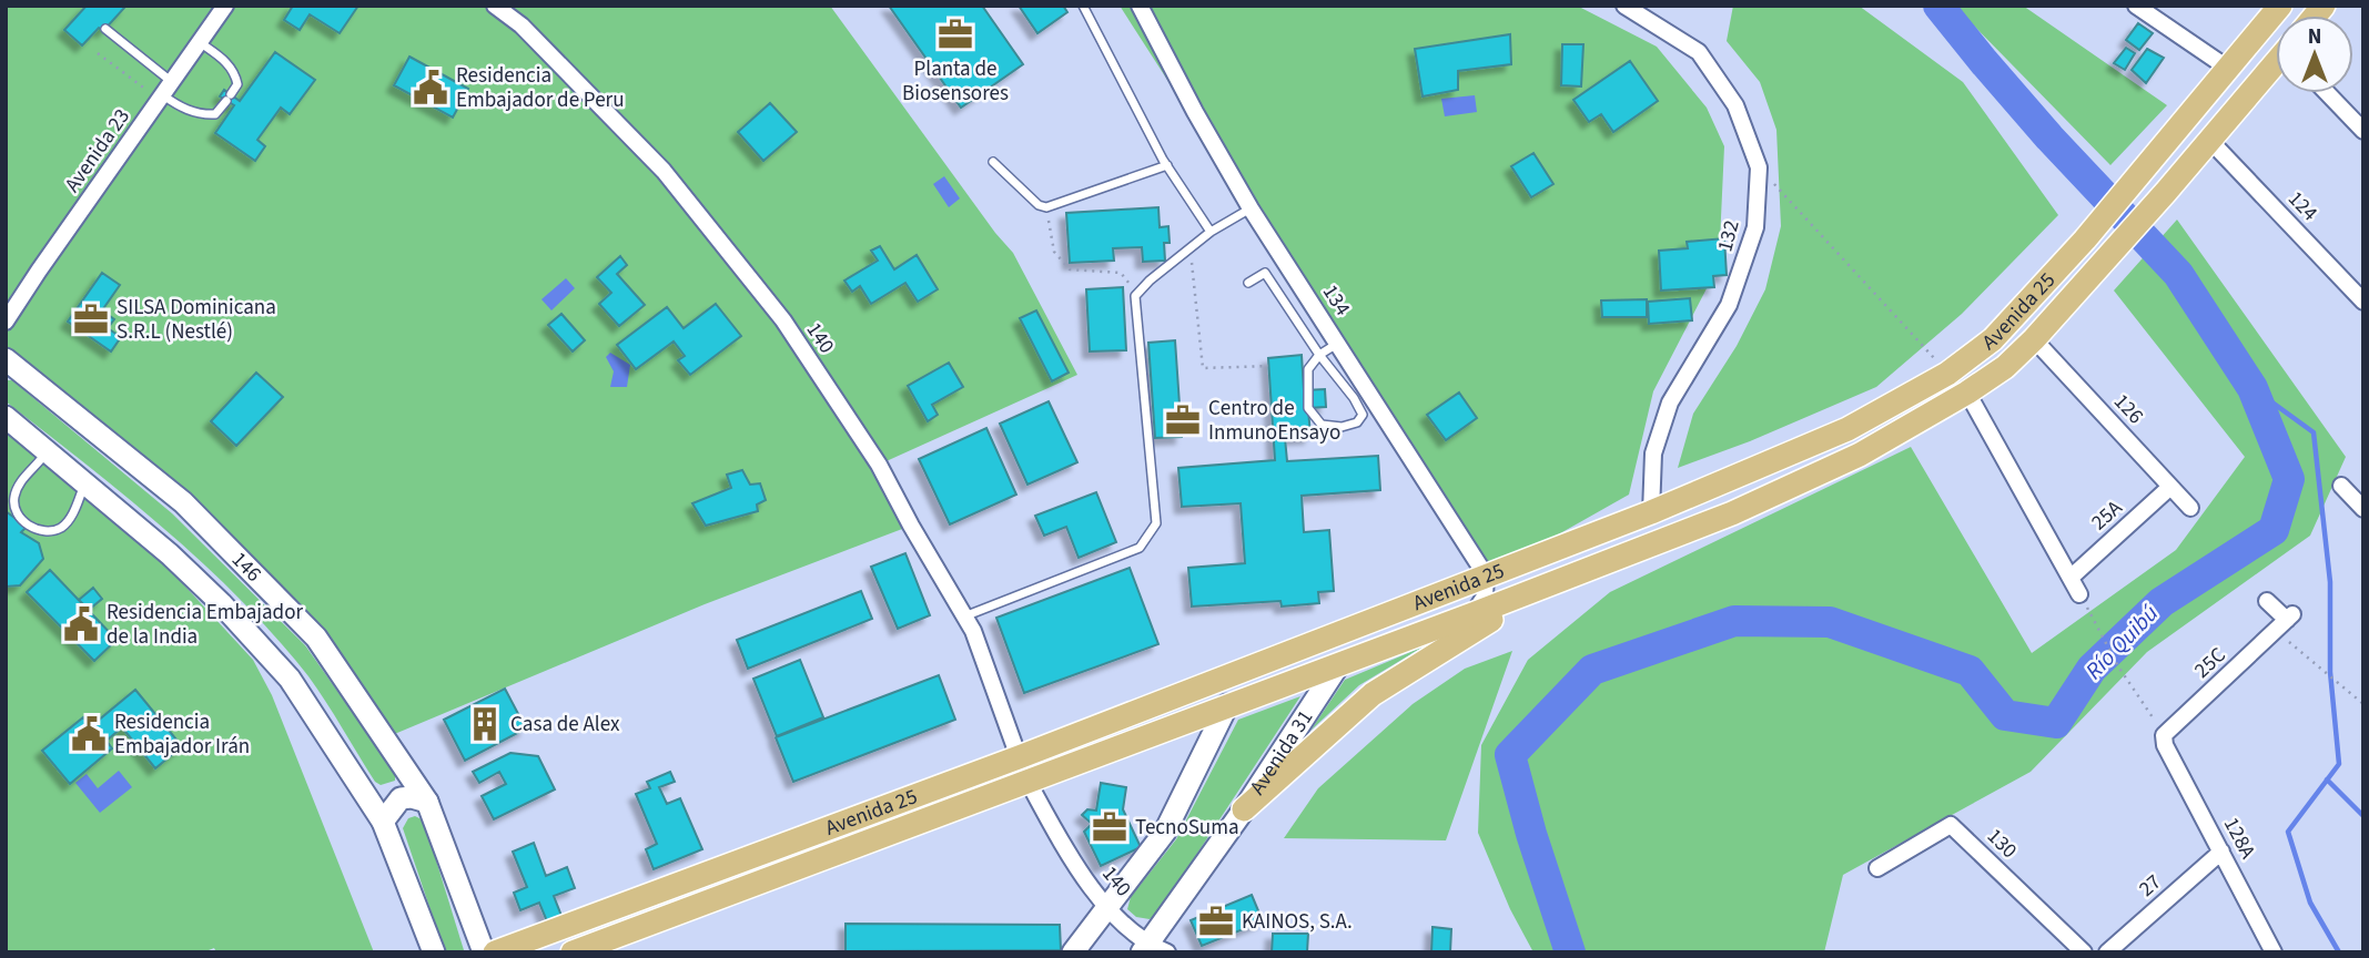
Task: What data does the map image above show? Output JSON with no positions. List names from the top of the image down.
{
  "streets": {
    "main road": ["Avenida 25", "146", "Avenida 31"],
    "street": [
      "Avenida 23",
      "124",
      "132",
      "134",
      "140",
      "126",
      "25A",
      "25C",
      "128A",
      "130",
      "27"
    ]
  },
  "crossings": [
    ["124", "Avenida 25"],
    ["132", "Avenida 25"],
    ["134", "Avenida 25"],
    ["Avenida 25", "140"],
    ["Avenida 25", "126"],
    ["Avenida 25", "Avenida 31"],
    ["140", "Avenida 31"],
    ["126", "25A"],
    ["25C", "128A"],
    ["128A", "27"]
  ],
  "water": ["Río Quibú"],
  "places": {
    "office": [
      "Planta de Biosensores",
      "SILSA Dominicana S.R.L (Nestlé)",
      "Centro de InmunoEnsayo",
      "TecnoSuma",
      "KAINOS, S.A."
    ],
    "public building": ["Residencia Embajador de Peru", "Residencia Embajador de la India", "Residencia Embajador Irán"],
    "building": ["Casa de Alex"]
  },
  "north": "top"
}
